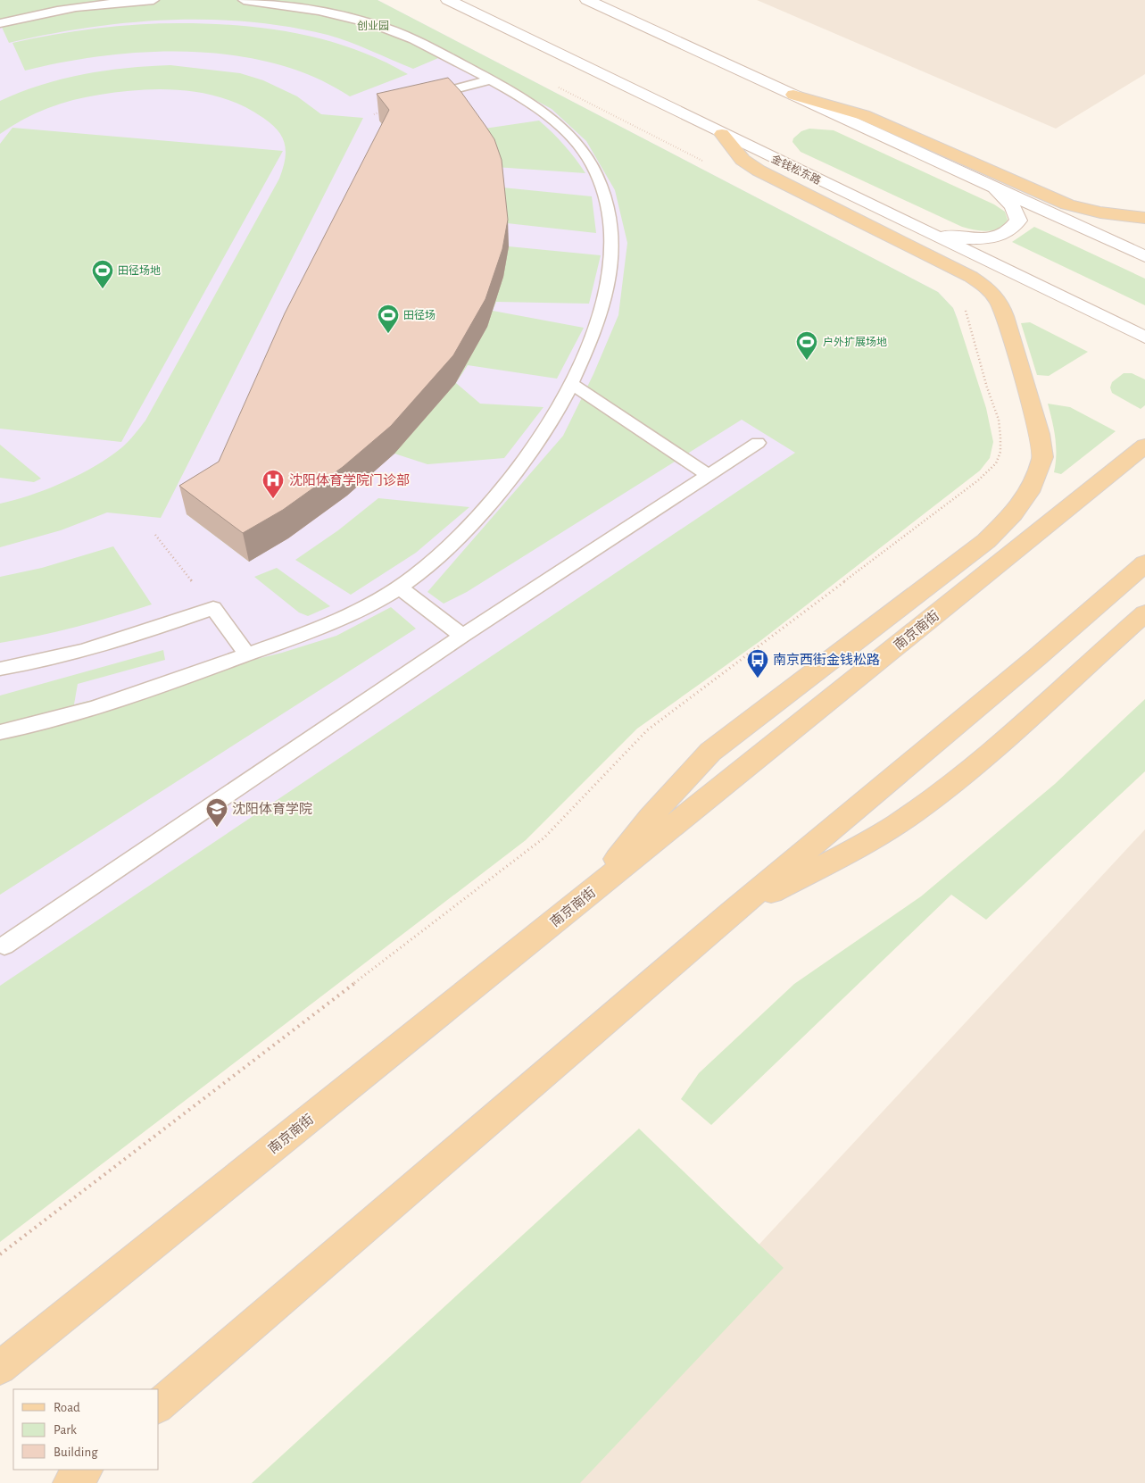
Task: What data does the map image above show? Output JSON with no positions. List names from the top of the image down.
{
  "streets": {
    "main road": ["金钱松东路", "南京南街"]
  },
  "parks": ["创业园"],
  "places": {
    "sports": ["田径场地", "田径场", "户外扩展场地"],
    "hospital": ["沈阳体育学院门诊部"],
    "bus stop": ["南京西街金钱松路"],
    "school or university": ["沈阳体育学院"]
  },
  "legend": ["Road", "Park", "Building"]
}
